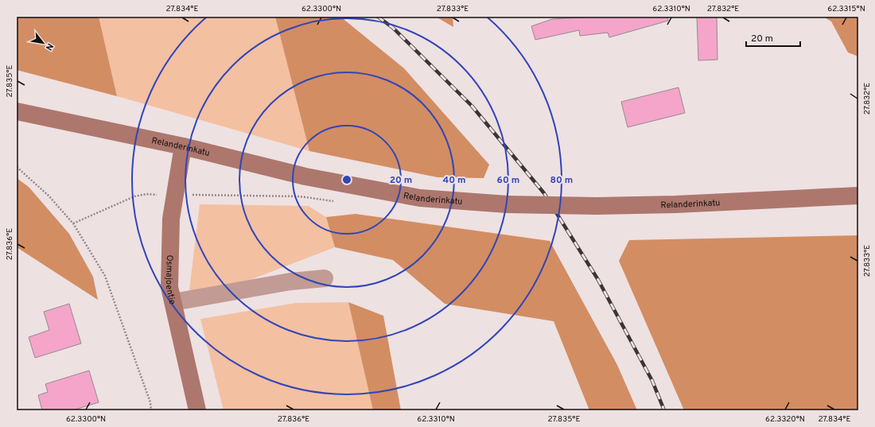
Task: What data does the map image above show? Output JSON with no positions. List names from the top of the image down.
{
  "streets": {
    "main road": ["Relanderinkatu", "Osmajoentie"]
  },
  "crossings": [
    ["Relanderinkatu", "Osmajoentie"]
  ],
  "scale_bar": "20 m",
  "north": "bottom right",
  "coordinates": [
    "27.834°E",
    "62.3300°N",
    "27.833°E",
    "62.3310°N",
    "27.832°E",
    "62.3315°N",
    "27.835°E",
    "27.836°E",
    "62.3320°N"
  ],
  "rings": [
    "20 m",
    "40 m",
    "60 m",
    "80 m"
  ]
}
